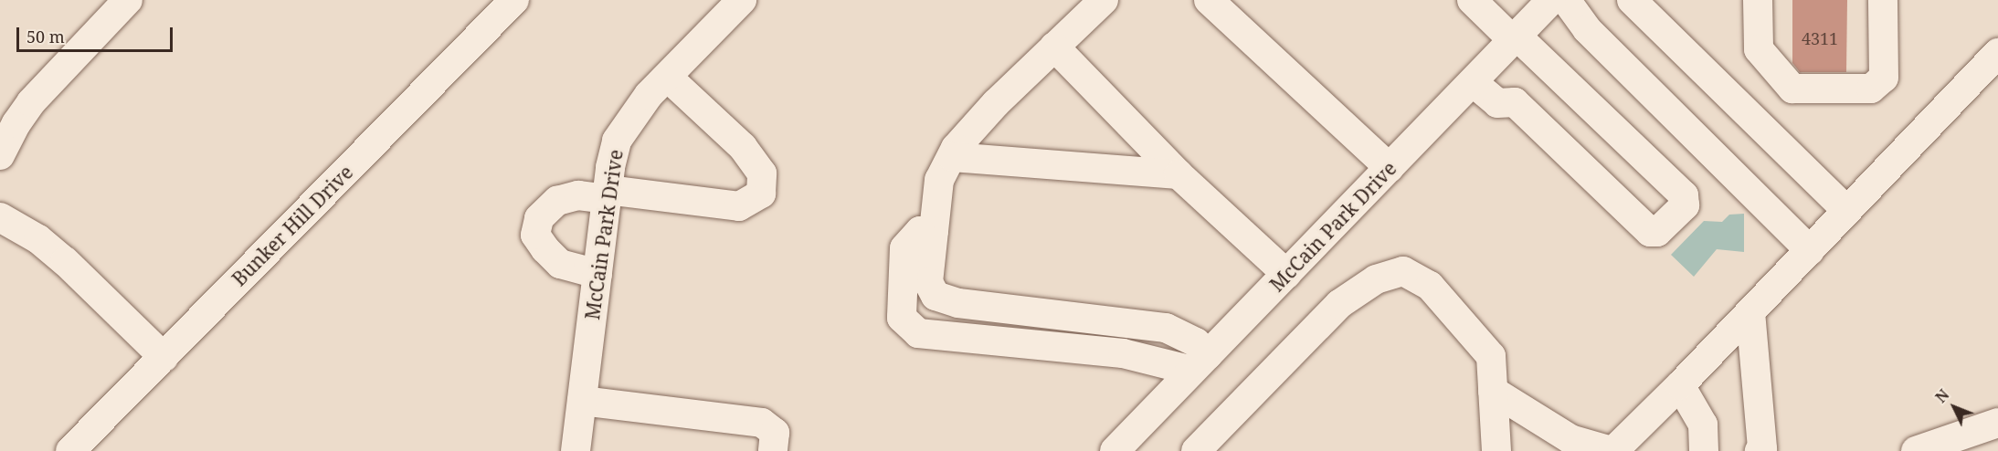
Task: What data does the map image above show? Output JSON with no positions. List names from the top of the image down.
{
  "streets": {
    "street": ["Bunker Hill Drive", "McCain Park Drive"]
  },
  "house_numbers": ["4311"],
  "scale_bar": "50 m",
  "north": "top left"
}
